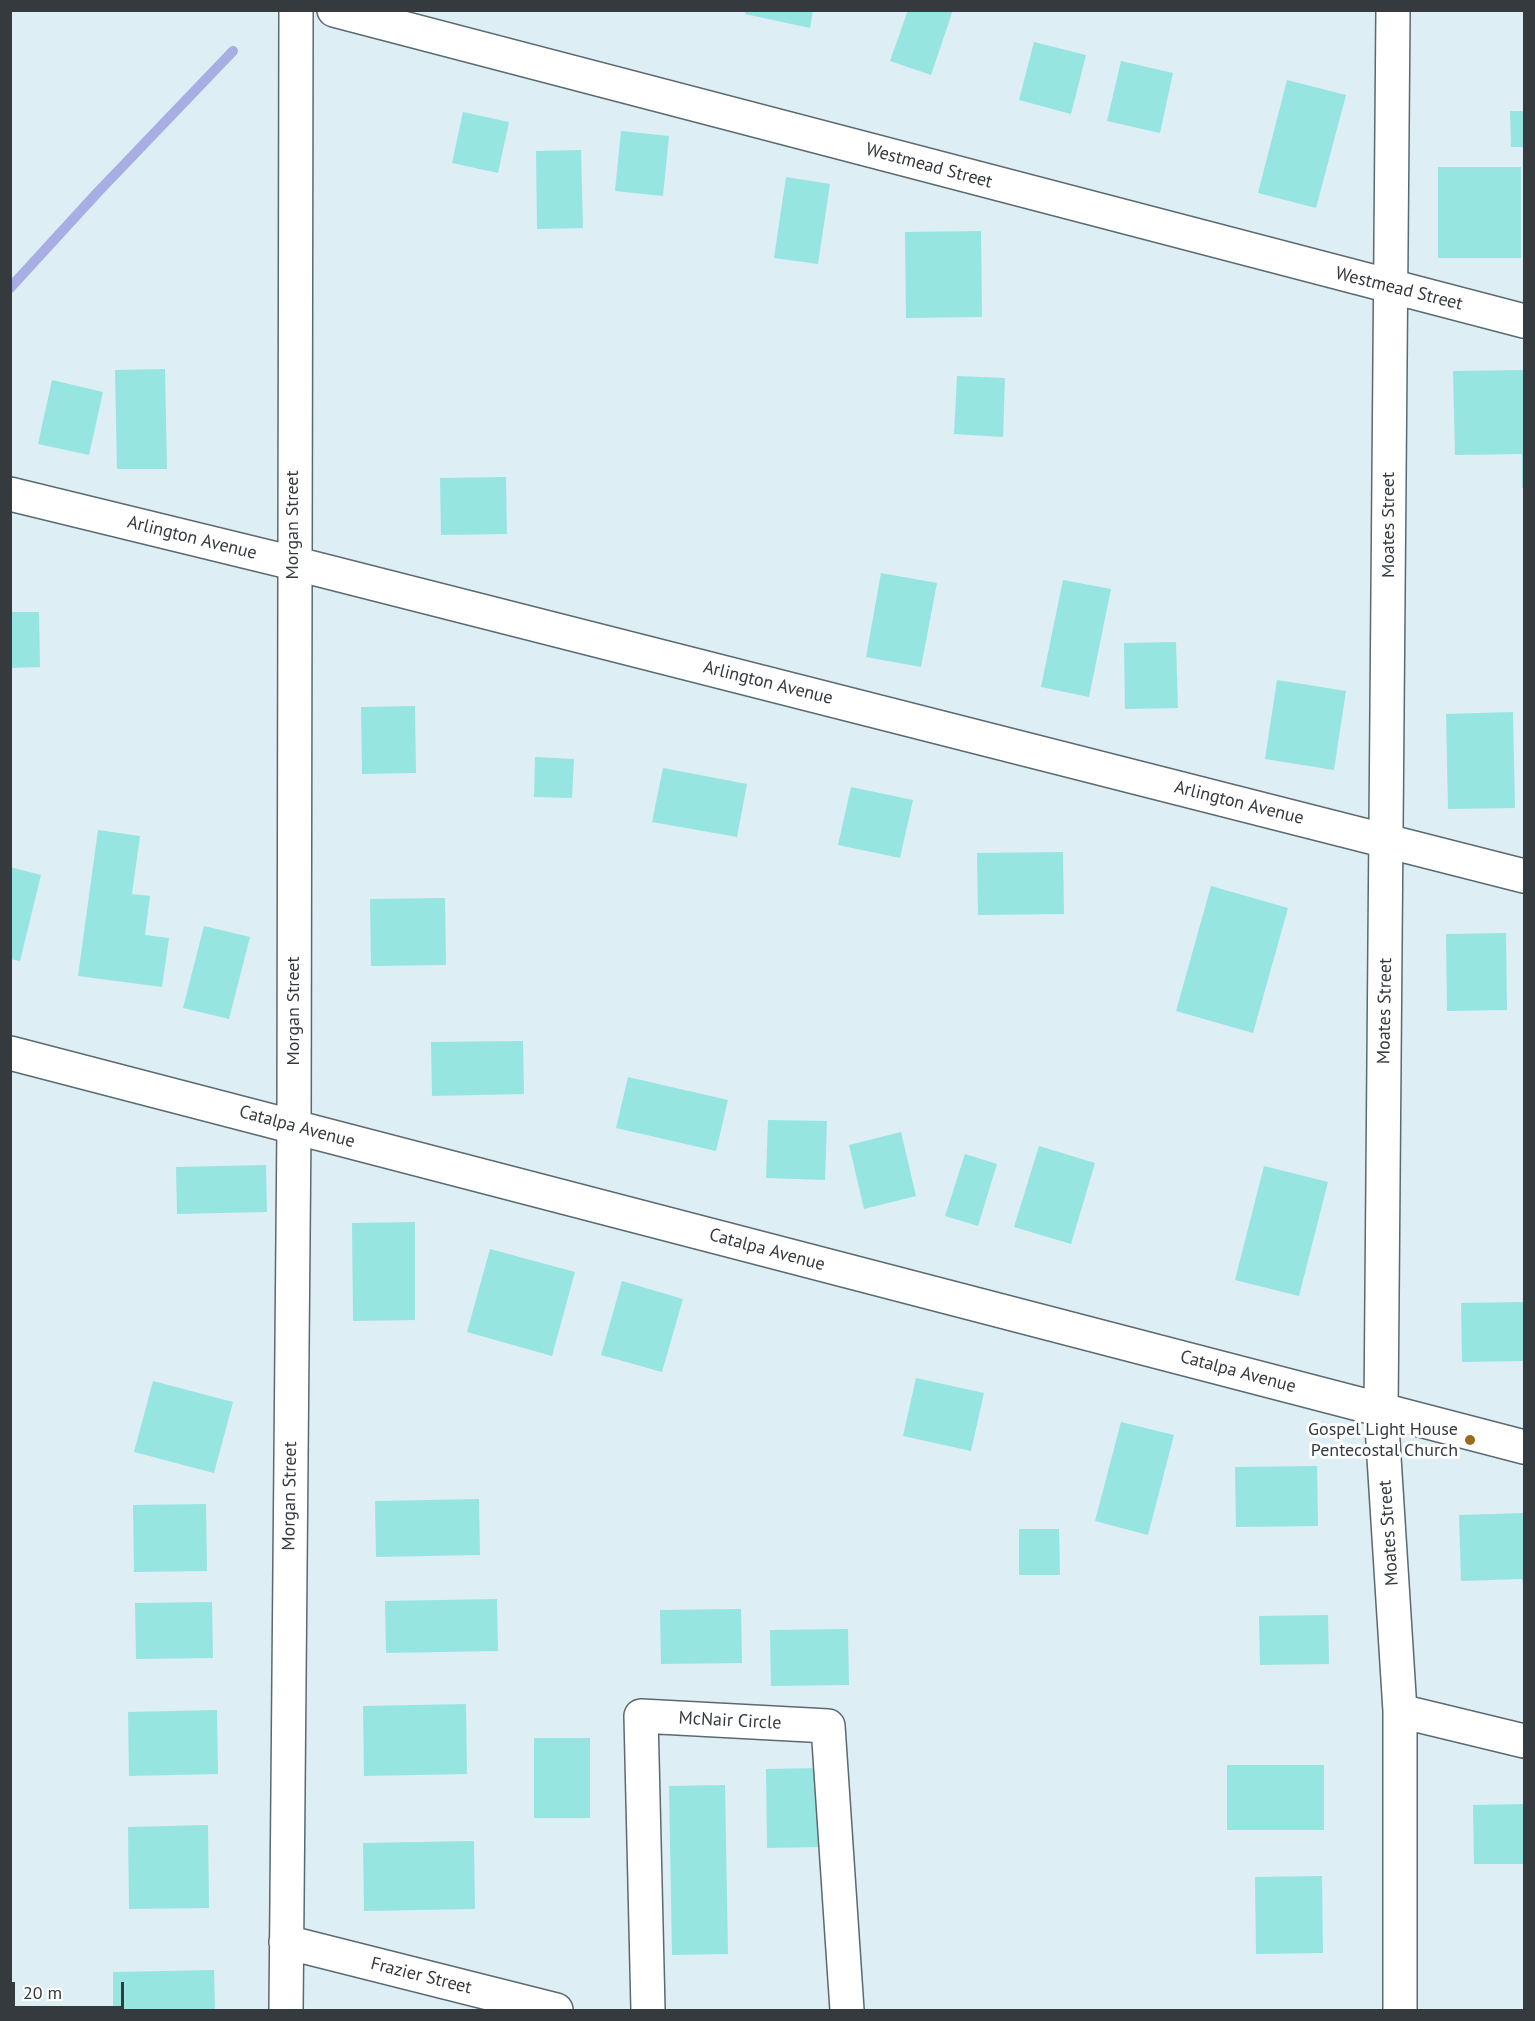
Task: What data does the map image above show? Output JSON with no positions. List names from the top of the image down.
{
  "streets": {
    "street": [
      "Westmead Street",
      "Morgan Street",
      "Moates Street",
      "Arlington Avenue",
      "Catalpa Avenue",
      "McNair Circle",
      "Frazier Street"
    ]
  },
  "crossings": [
    ["Westmead Street", "Moates Street"],
    ["Morgan Street", "Arlington Avenue"],
    ["Morgan Street", "Catalpa Avenue"],
    ["Morgan Street", "Frazier Street"],
    ["Moates Street", "Arlington Avenue"],
    ["Moates Street", "Catalpa Avenue"]
  ],
  "places": ["Gospel Light House Pentecostal Church"],
  "scale_bar": "20 m"
}
